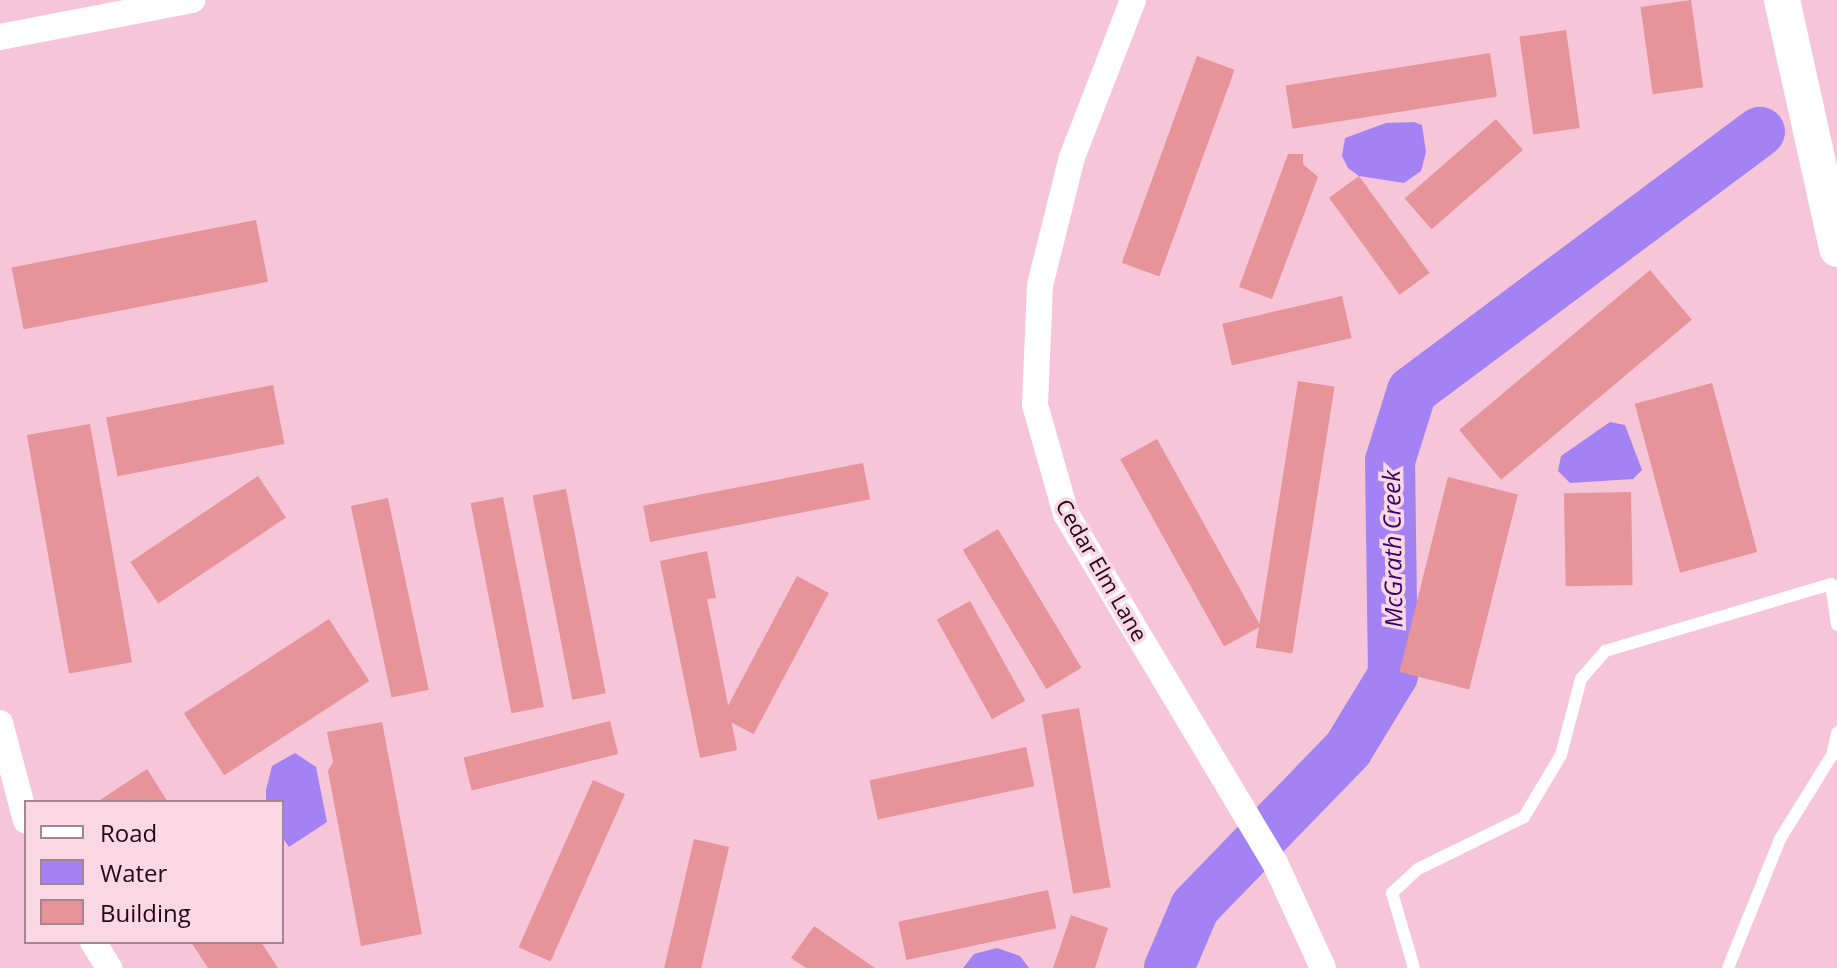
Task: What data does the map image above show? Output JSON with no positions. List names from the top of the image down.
{
  "streets": {
    "street": ["Cedar Elm Lane"]
  },
  "water": ["McGrath Creek"],
  "legend": ["Road", "Water", "Building"]
}
